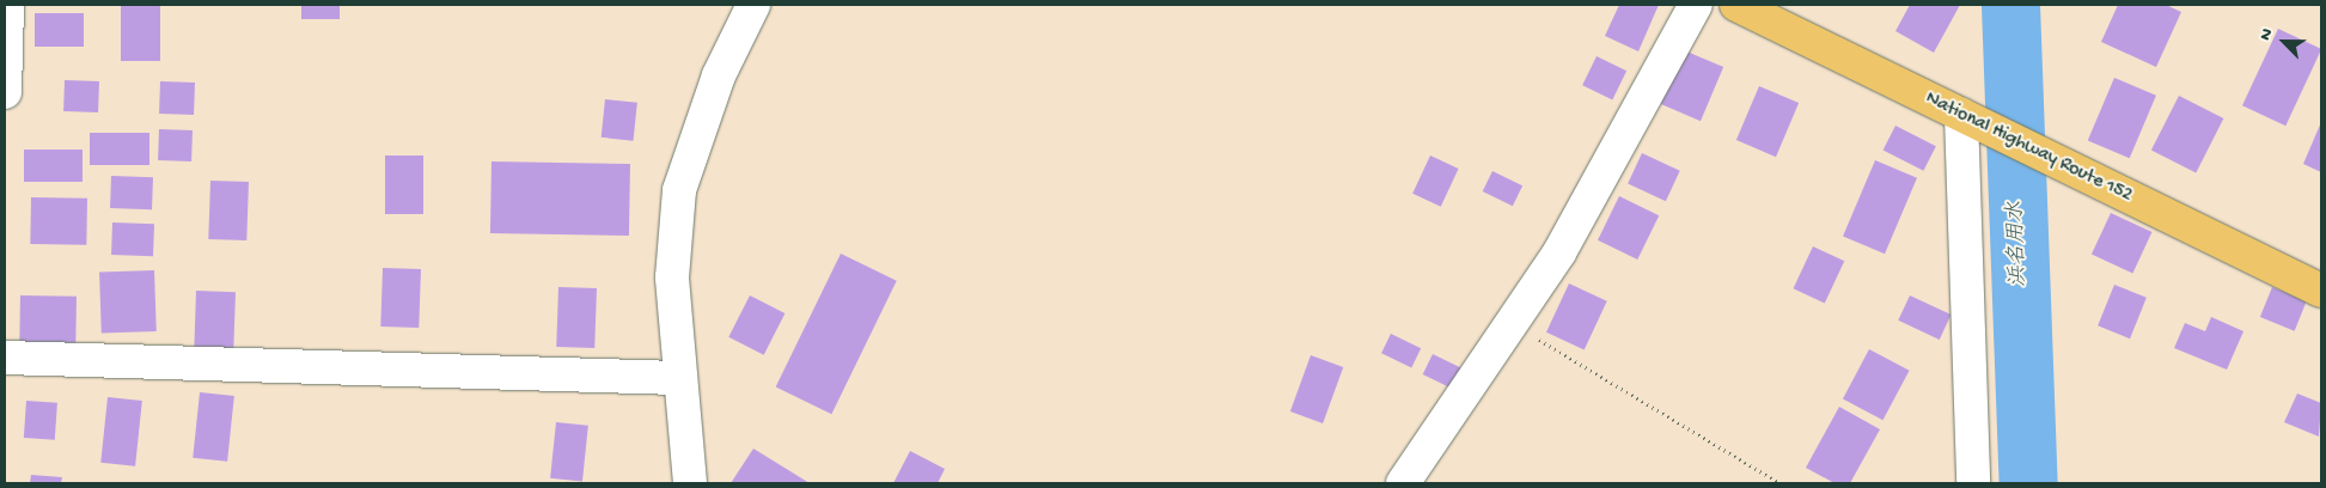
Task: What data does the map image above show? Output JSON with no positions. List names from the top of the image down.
{
  "streets": {
    "highway": ["National Highway Route 152"]
  },
  "water": ["浜名用水"],
  "north": "top left"
}
